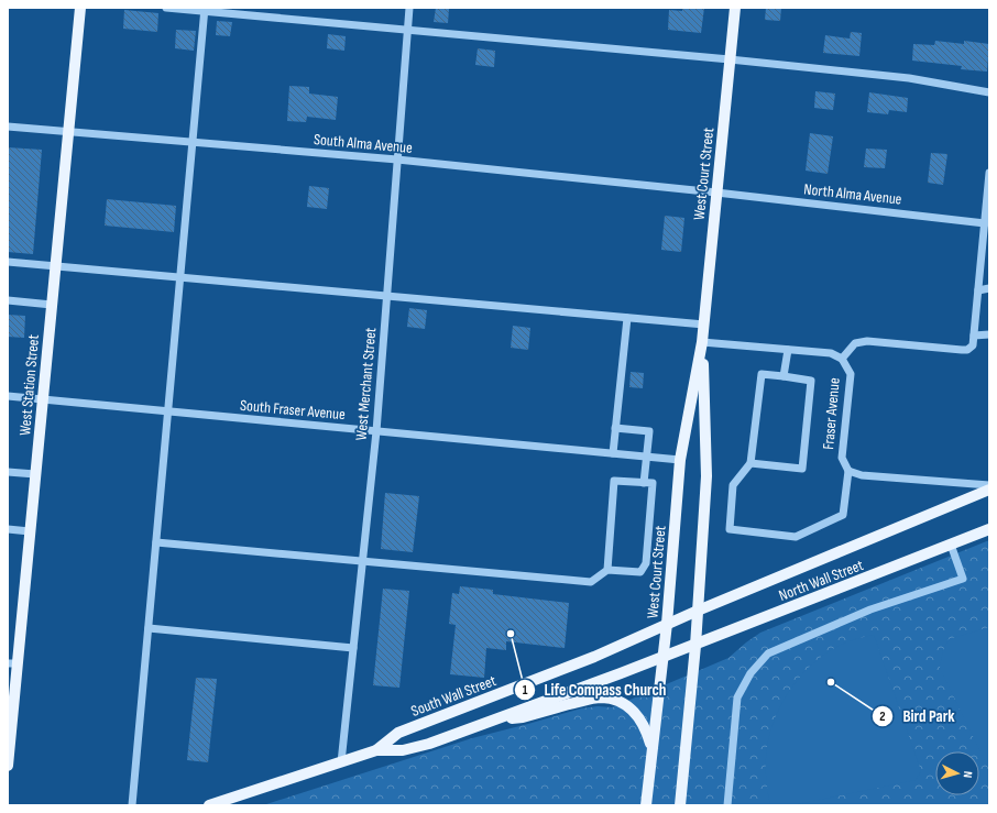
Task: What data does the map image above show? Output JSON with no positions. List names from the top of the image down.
{
  "streets": {
    "main road": [
      "West Court Street",
      "West Station Street",
      "North Wall Street",
      "South Wall Street"
    ],
    "street": [
      "South Alma Avenue",
      "North Alma Avenue",
      "West Merchant Street",
      "South Fraser Avenue",
      "Fraser Avenue"
    ]
  },
  "crossings": [
    ["South Alma Avenue", "West Court Street"],
    ["South Alma Avenue", "North Alma Avenue"],
    ["South Alma Avenue", "West Merchant Street"],
    ["South Alma Avenue", "West Station Street"],
    ["West Court Street", "North Alma Avenue"],
    ["West Court Street", "South Fraser Avenue"],
    ["West Court Street", "Fraser Avenue"],
    ["West Court Street", "North Wall Street"],
    ["West Court Street", "South Wall Street"],
    ["West Merchant Street", "South Fraser Avenue"],
    ["West Merchant Street", "South Wall Street"],
    ["West Station Street", "South Fraser Avenue"],
    ["North Wall Street", "South Wall Street"]
  ],
  "places": ["Life Compass Church", "Bird Park"],
  "north": "right"
}
